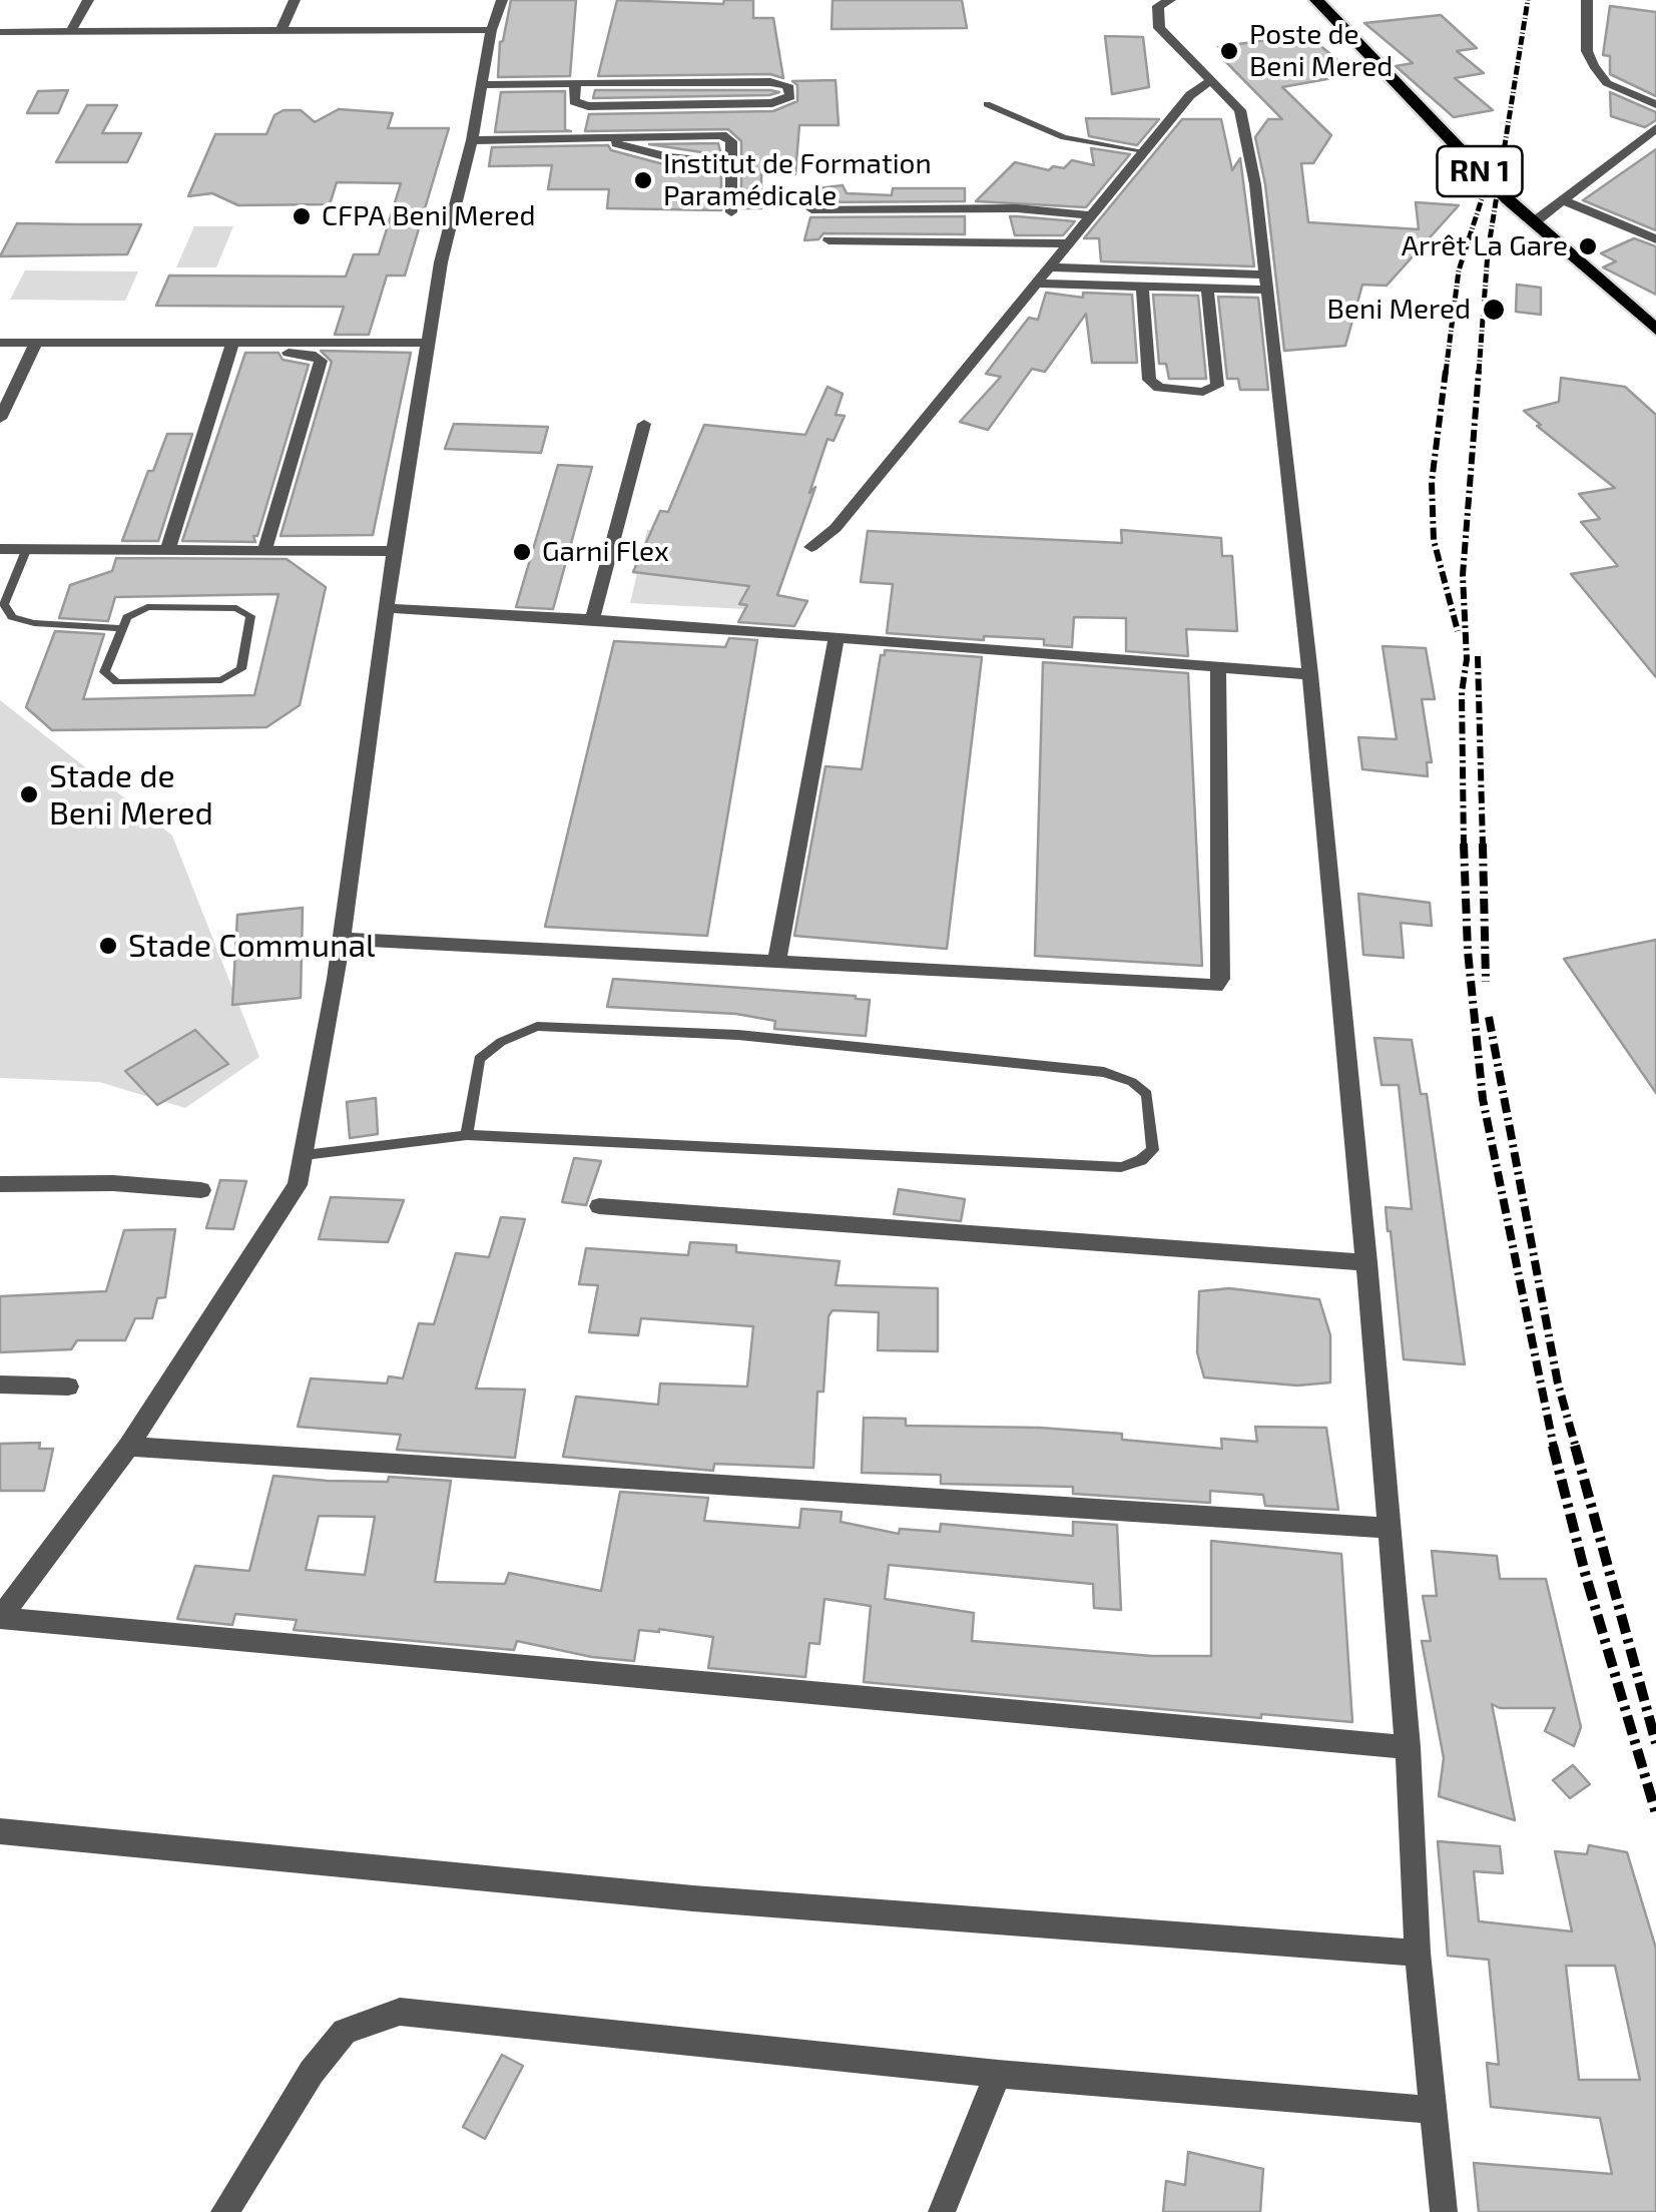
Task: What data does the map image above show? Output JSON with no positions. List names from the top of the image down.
{
  "streets": {
    "main road": ["RN 1"]
  },
  "places": [
    "Poste de Beni Mered",
    "Institut de Formation Paramédicale",
    "CFPA Beni Mered",
    "Arrêt La Gare",
    "Beni Mered",
    "Garni Flex",
    "Stade de Beni Mered",
    "Stade Communal"
  ]
}
